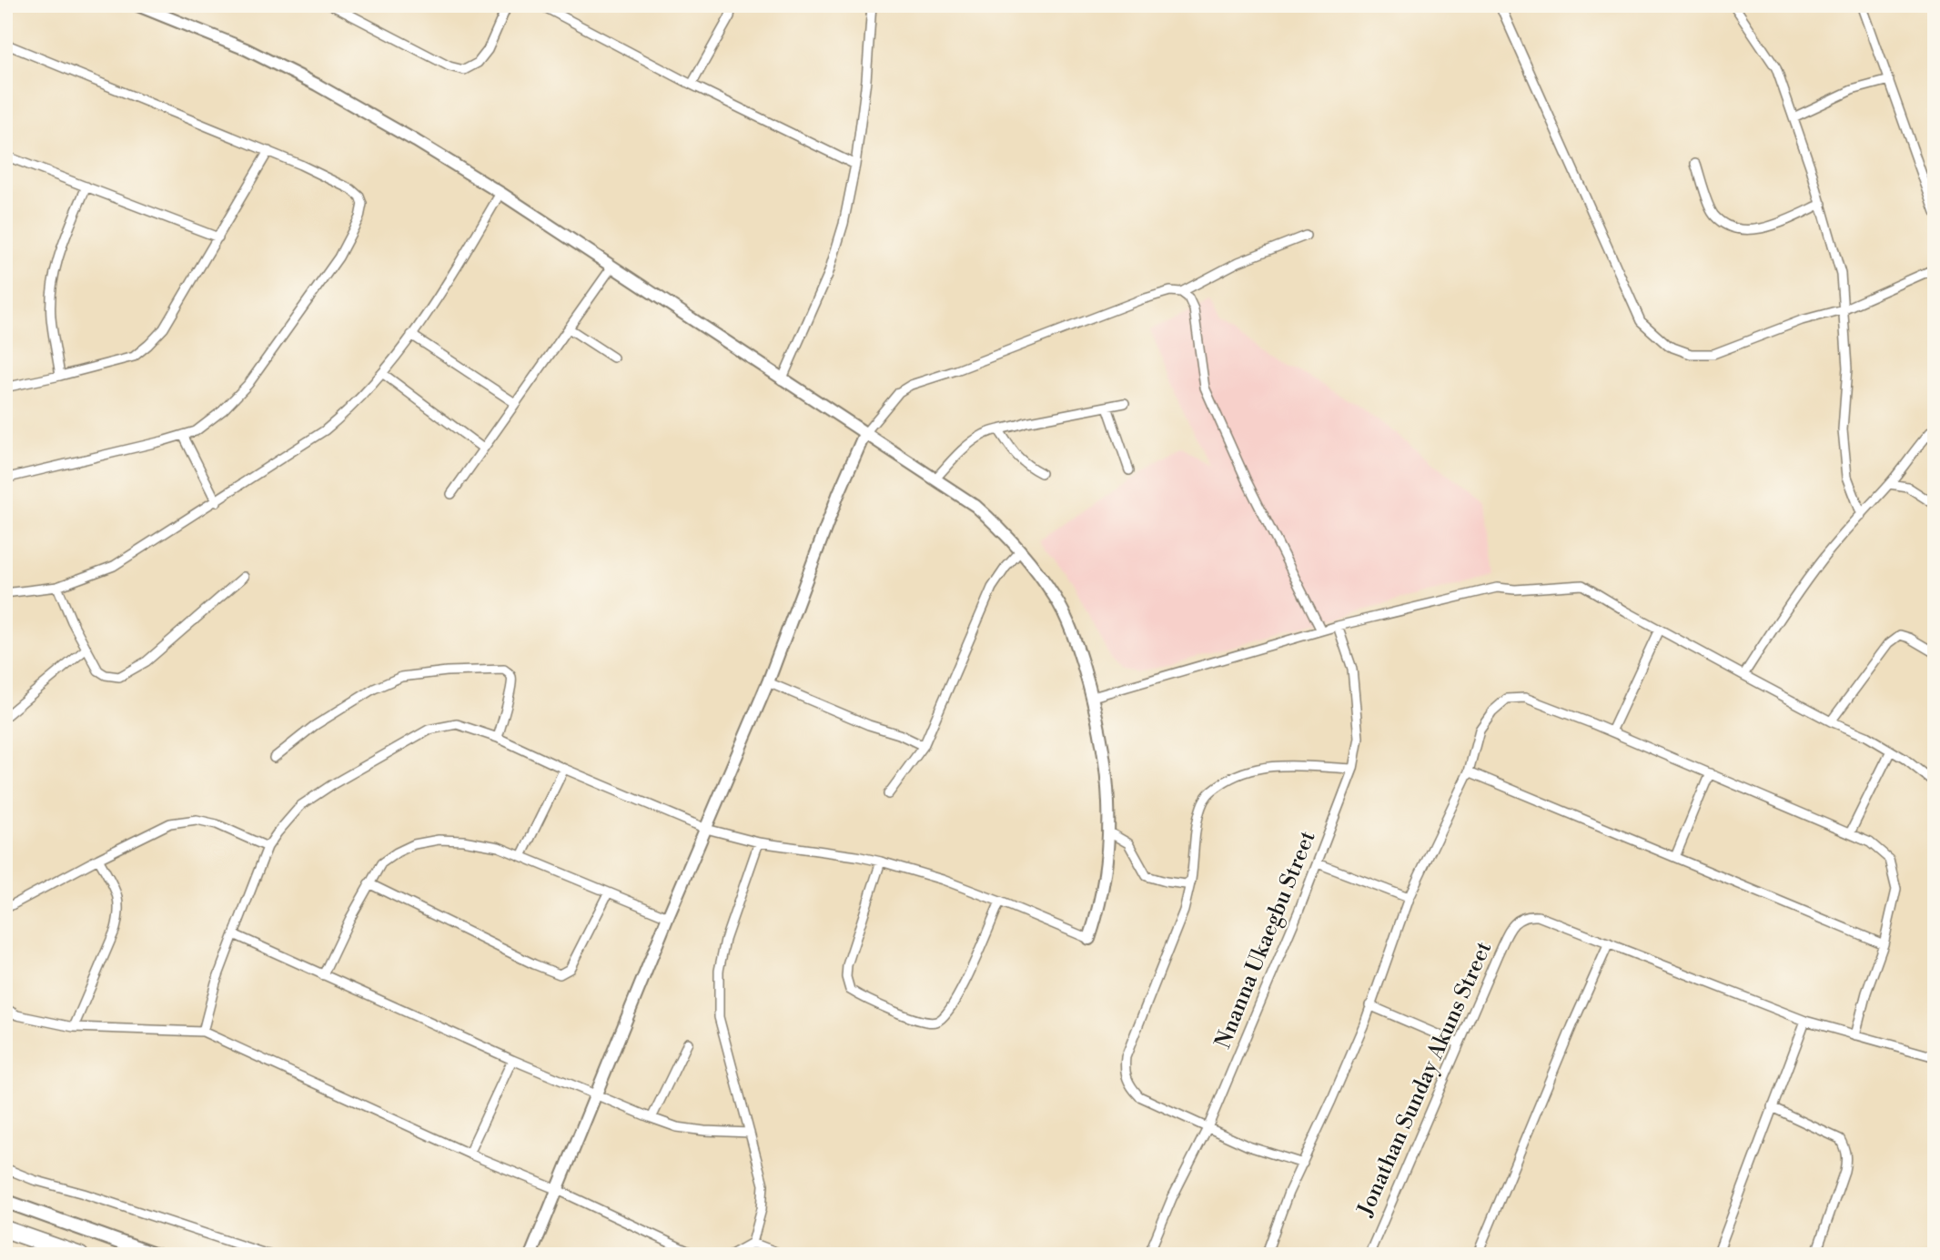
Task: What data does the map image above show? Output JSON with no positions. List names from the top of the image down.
{
  "streets": {
    "street": ["Nnanna Ukaegbu Street", "Jonathan Sunday Akuns Street"]
  }
}
